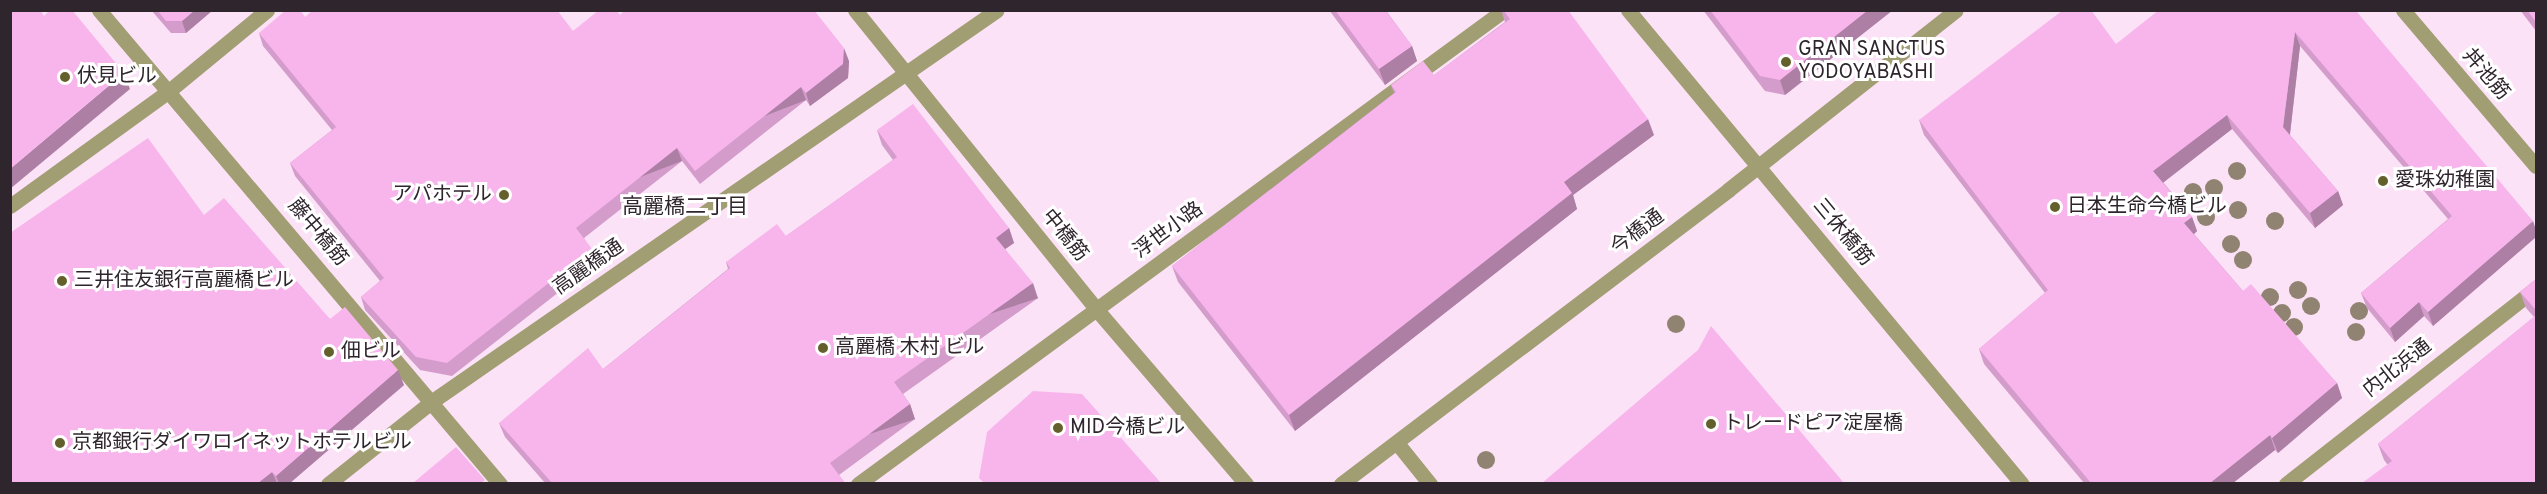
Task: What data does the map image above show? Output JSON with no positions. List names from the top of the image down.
{
  "streets": {
    "street": [
      "丼池筋",
      "浮世小路",
      "藤中橋筋",
      "今橋通",
      "三休橋筋",
      "中橋筋",
      "高麗橋通",
      "内北浜通"
    ]
  },
  "crossings": [
    ["浮世小路", "中橋筋"],
    ["藤中橋筋", "高麗橋通"],
    ["今橋通", "三休橋筋"],
    ["中橋筋", "高麗橋通"]
  ],
  "districts": ["高麗橋二丁目"],
  "places": [
    "GRAN SANCTUS YODOYABASHI",
    "伏見ビル",
    "愛珠幼稚園",
    "アパホテル",
    "日本生命今橋ビル",
    "三井住友銀行高麗橋ビル",
    "高麗橋 木村 ビル",
    "佃ビル",
    "トレードピア淀屋橋",
    "MID今橋ビル",
    "京都銀行ダイワロイネットホテルビル"
  ]
}
